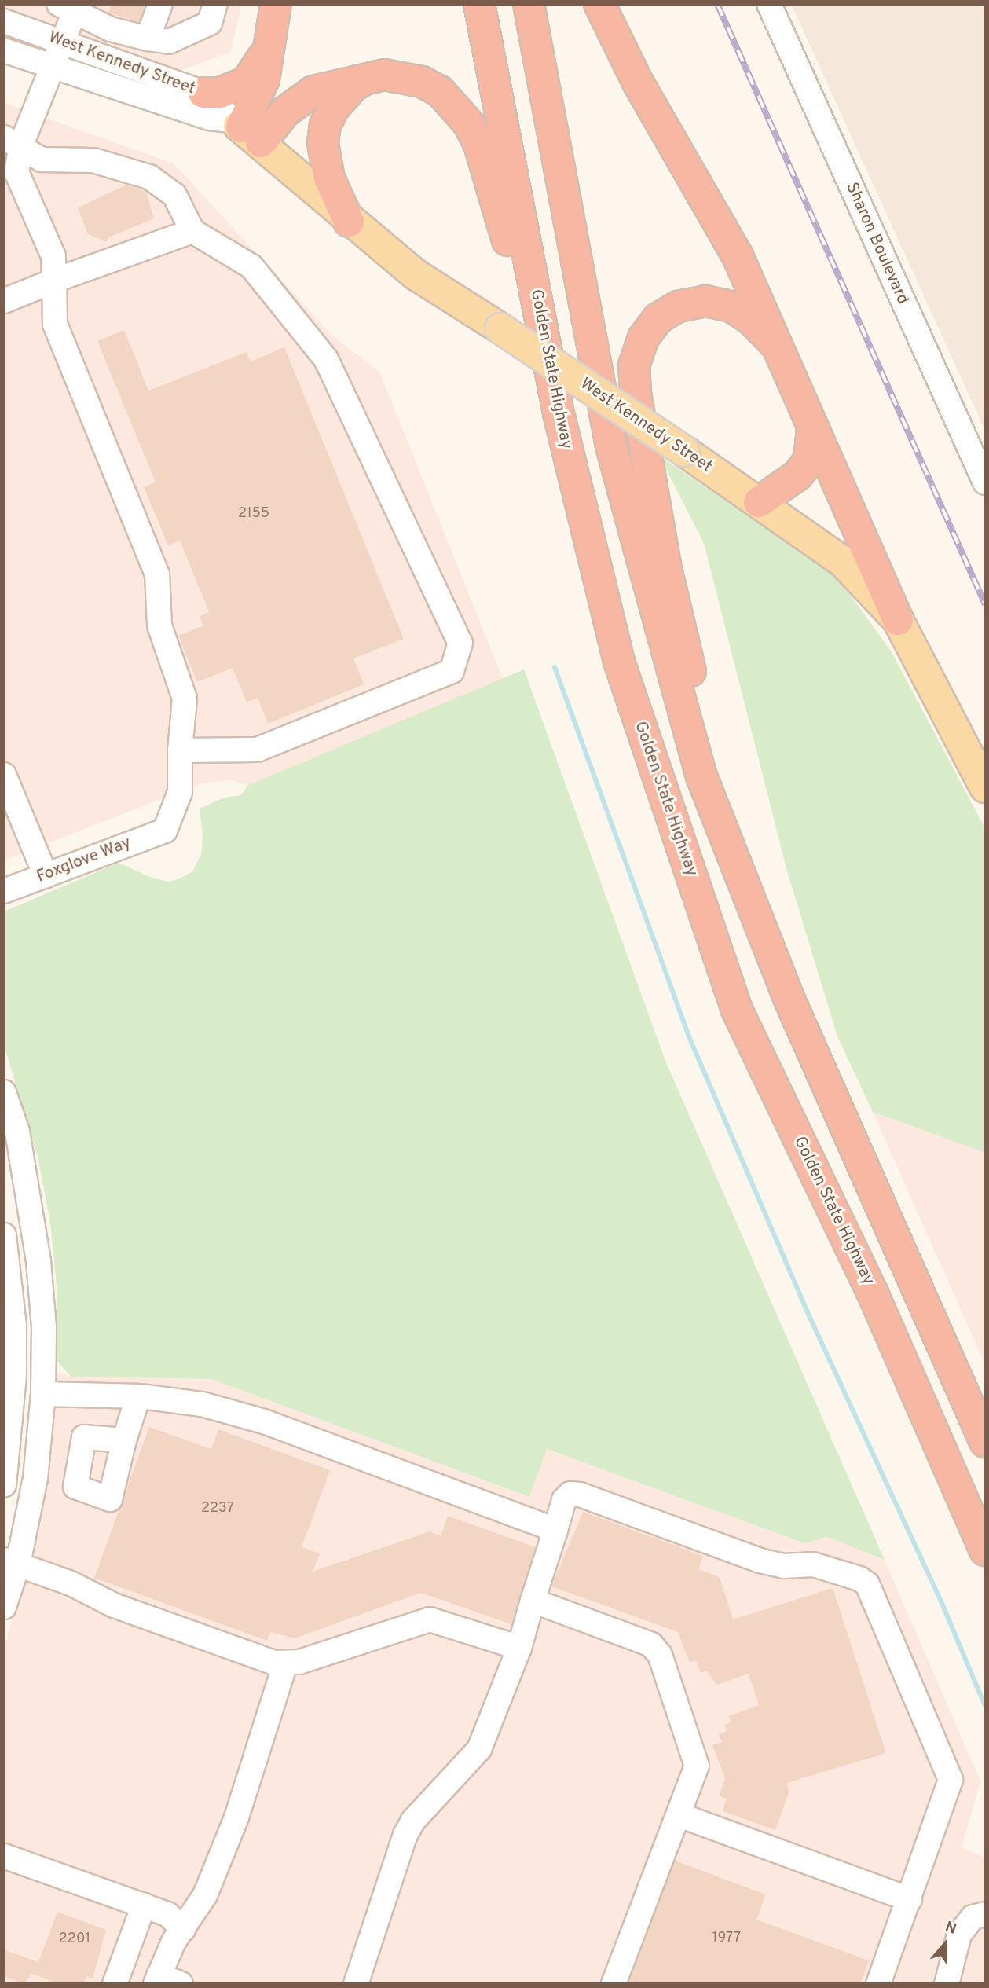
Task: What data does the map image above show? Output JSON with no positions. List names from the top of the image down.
{
  "streets": {
    "highway": ["Golden State Highway"],
    "main road": ["West Kennedy Street"],
    "street": ["Sharon Boulevard", "Foxglove Way"]
  },
  "house_numbers": [
    "2155",
    "2237",
    "1977",
    "2201"
  ],
  "north": "top"
}
